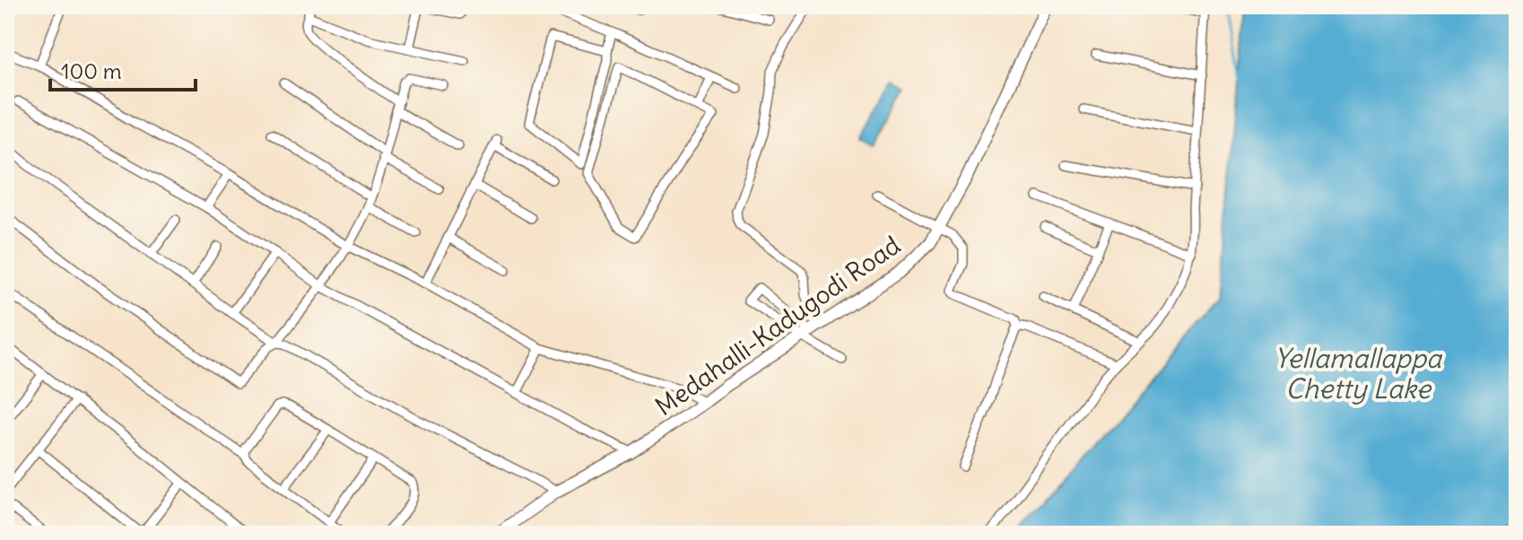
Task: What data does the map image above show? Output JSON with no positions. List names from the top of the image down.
{
  "streets": {
    "street": ["Medahalli-Kadugodi Road"]
  },
  "water": ["Yellamallappa Chetty Lake"],
  "scale_bar": "100 m"
}
